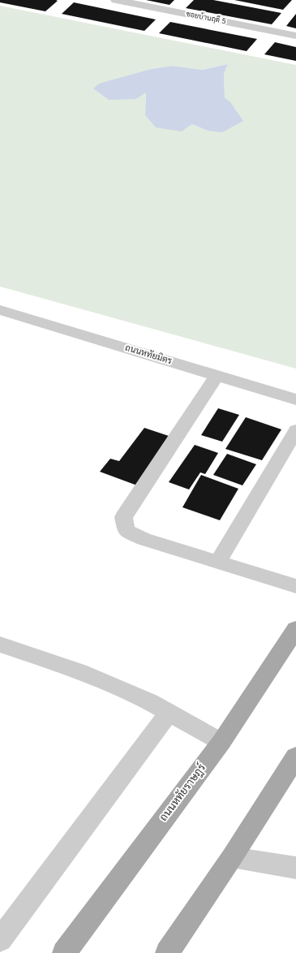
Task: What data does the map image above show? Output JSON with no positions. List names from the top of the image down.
{
  "streets": {
    "main road": ["ถนนหทัยราษฎร์"],
    "street": ["ซอยบ้านฤดี 5", "ถนนหทัยมิตร"]
  }
}
